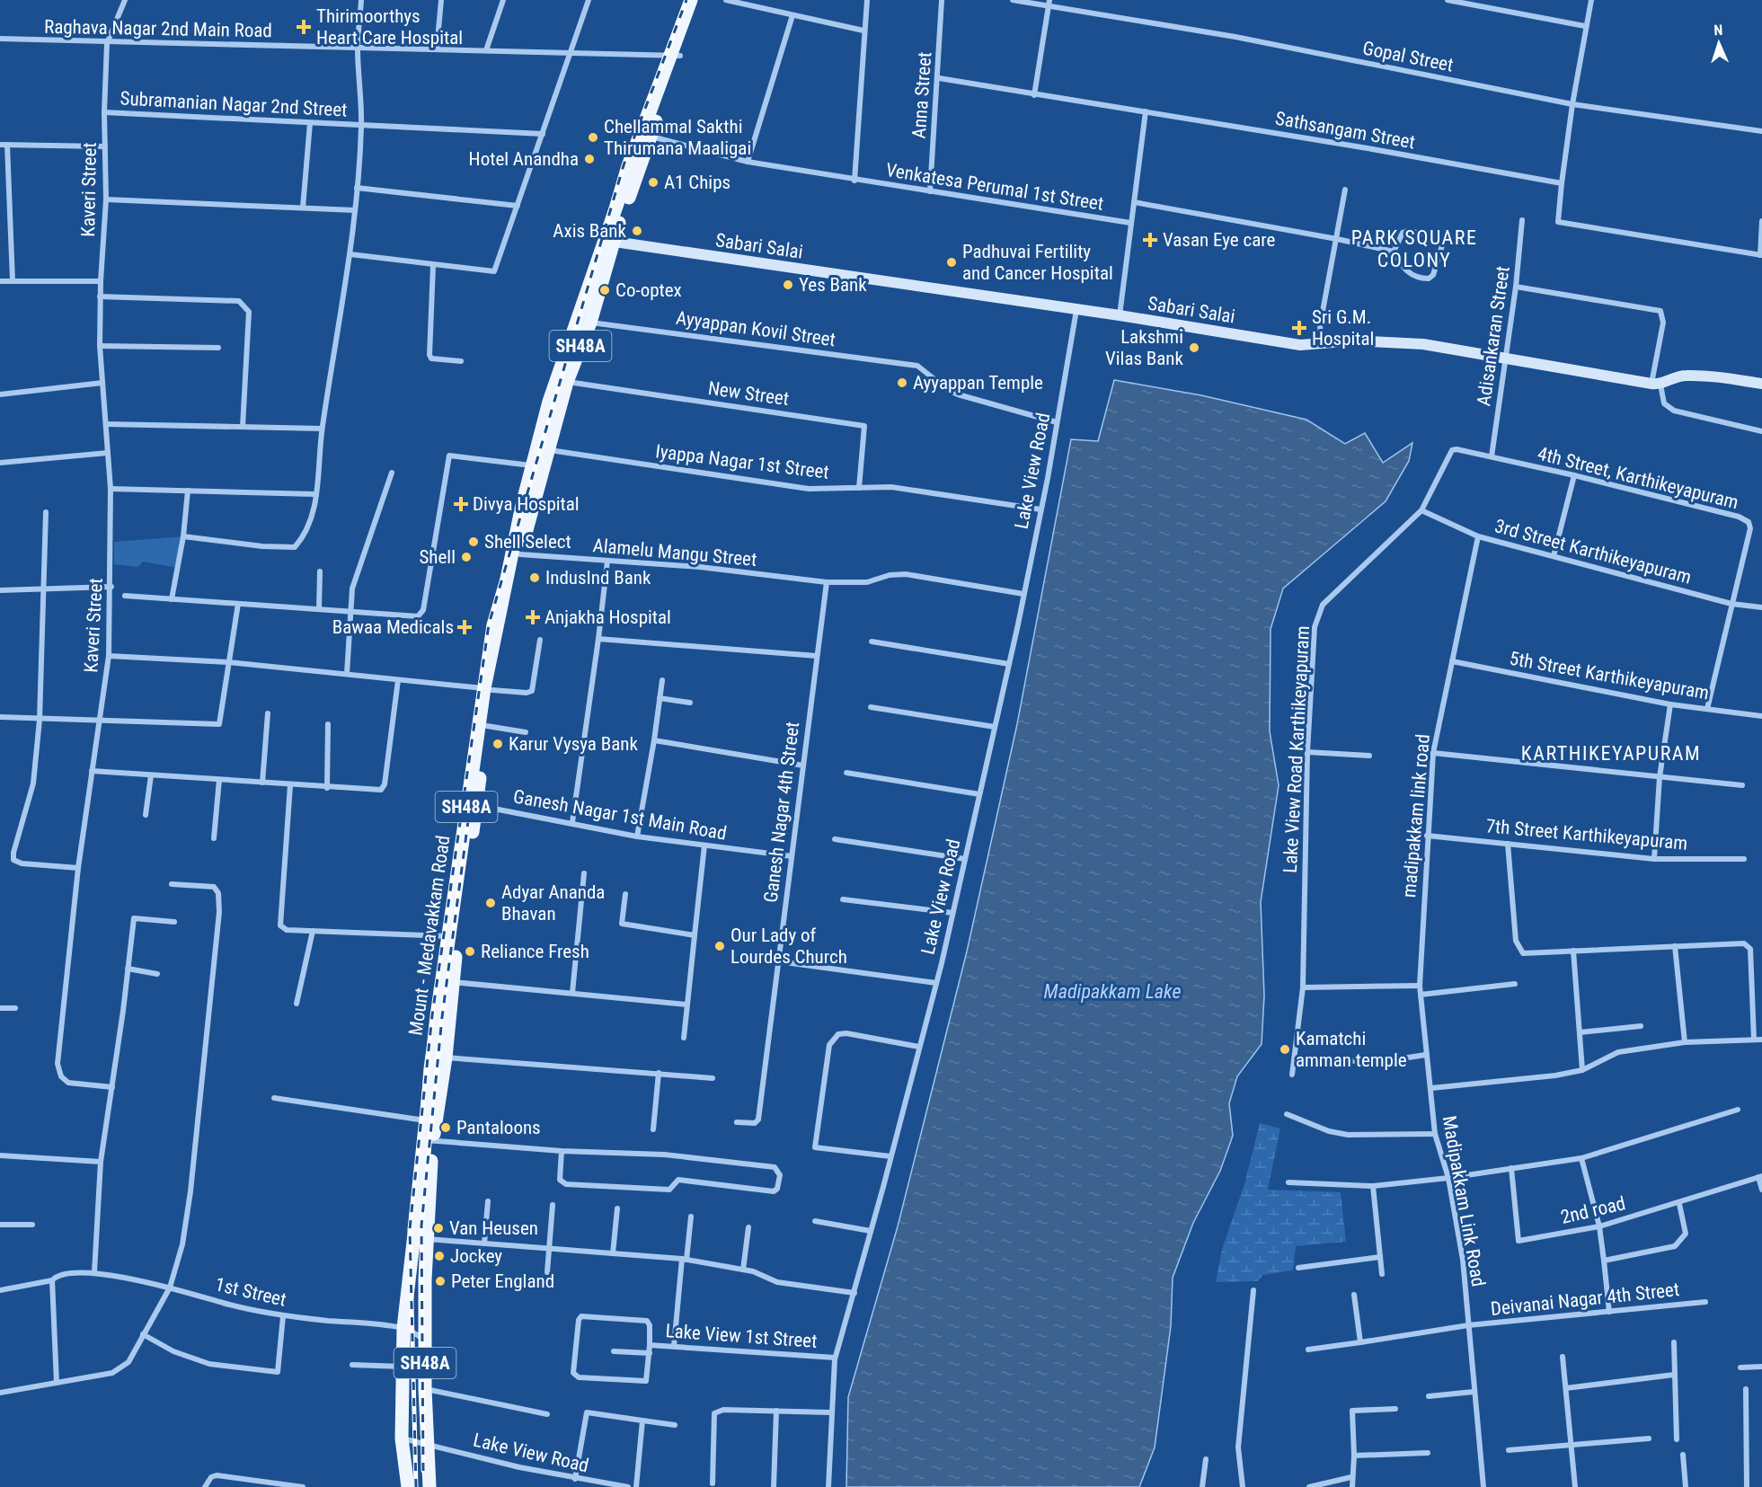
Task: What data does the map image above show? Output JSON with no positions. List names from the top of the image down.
{
  "streets": {
    "main road": ["Sabari Salai", "SH48A", "Mount - Medavakkam Road"],
    "street": [
      "Raghava Nagar 2nd Main Road",
      "Gopal Street",
      "Anna Street",
      "Subramanian Nagar 2nd Street",
      "Sathsangam Street",
      "Venkatesa Perumal 1st Street",
      "Kaveri Street",
      "Ayyappan Kovil Street",
      "Adisankaran Street",
      "New Street",
      "Iyappa Nagar 1st Street",
      "Lake View Road",
      "4th Street, Karthikeyapuram",
      "3rd Street Karthikeyapuram",
      "Alamelu Mangu Street",
      "5th Street Karthikeyapuram",
      "Lake View Road Karthikeyapuram",
      "Ganesh Nagar 4th Street",
      "Ganesh Nagar 1st Main Road",
      "madipakkam link road",
      "7th Street Karthikeyapuram",
      "Madipakkam Link Road",
      "2nd road",
      "1st Street",
      "Deivanai Nagar 4th Street",
      "Lake View 1st Street"
    ]
  },
  "crossings": [
    ["Raghava Nagar 2nd Main Road", "Kaveri Street"],
    ["Raghava Nagar 2nd Main Road", "Mount - Medavakkam Road"],
    ["Anna Street", "Sathsangam Street"],
    ["Anna Street", "Venkatesa Perumal 1st Street"],
    ["Subramanian Nagar 2nd Street", "Kaveri Street"],
    ["Venkatesa Perumal 1st Street", "Mount - Medavakkam Road"],
    ["Sabari Salai", "Adisankaran Street"],
    ["Sabari Salai", "Lake View Road"],
    ["Sabari Salai", "Mount - Medavakkam Road"],
    ["Ayyappan Kovil Street", "Lake View Road"],
    ["Ayyappan Kovil Street", "Mount - Medavakkam Road"],
    ["Adisankaran Street", "4th Street, Karthikeyapuram"],
    ["Adisankaran Street", "Lake View Road Karthikeyapuram"],
    ["New Street", "Iyappa Nagar 1st Street"],
    ["New Street", "Mount - Medavakkam Road"],
    ["Iyappa Nagar 1st Street", "Lake View Road"],
    ["Iyappa Nagar 1st Street", "Mount - Medavakkam Road"],
    ["Lake View Road", "Alamelu Mangu Street"],
    ["Lake View Road", "Mount - Medavakkam Road"],
    ["Lake View Road", "Lake View 1st Street"],
    ["4th Street, Karthikeyapuram", "3rd Street Karthikeyapuram"],
    ["4th Street, Karthikeyapuram", "5th Street Karthikeyapuram"],
    ["4th Street, Karthikeyapuram", "Lake View Road Karthikeyapuram"],
    ["3rd Street Karthikeyapuram", "Lake View Road Karthikeyapuram"],
    ["3rd Street Karthikeyapuram", "madipakkam link road"],
    ["Alamelu Mangu Street", "Ganesh Nagar 4th Street"],
    ["Alamelu Mangu Street", "Mount - Medavakkam Road"],
    ["5th Street Karthikeyapuram", "madipakkam link road"],
    ["Ganesh Nagar 4th Street", "Ganesh Nagar 1st Main Road"],
    ["Ganesh Nagar 1st Main Road", "Mount - Medavakkam Road"],
    ["madipakkam link road", "7th Street Karthikeyapuram"],
    ["madipakkam link road", "Madipakkam Link Road"],
    ["Mount - Medavakkam Road", "1st Street"],
    ["Madipakkam Link Road", "Deivanai Nagar 4th Street"]
  ],
  "districts": ["PARK SQUARE COLONY", "KARTHIKEYAPURAM"],
  "water": ["Madipakkam Lake"],
  "places": {
    "health": [
      "Thirimoorthys Heart Care Hospital",
      "Vasan Eye care",
      "Sri G.M. Hospital",
      "Divya Hospital",
      "Anjakha Hospital",
      "Bawaa Medicals"
    ],
    "other": [
      "Chellammal Sakthi Thirumana Maaligai",
      "Hotel Anandha",
      "A1 Chips",
      "Axis Bank",
      "Padhuvai Fertility and Cancer Hospital",
      "Yes Bank",
      "Co-optex",
      "Lakshmi Vilas Bank",
      "Ayyappan Temple",
      "Shell Select",
      "Shell",
      "IndusInd Bank",
      "Karur Vysya Bank",
      "Adyar Ananda Bhavan",
      "Our Lady of Lourdes Church",
      "Reliance Fresh",
      "Kamatchi amman temple",
      "Pantaloons",
      "Van Heusen",
      "Jockey",
      "Peter England"
    ]
  },
  "north": "top"
}
